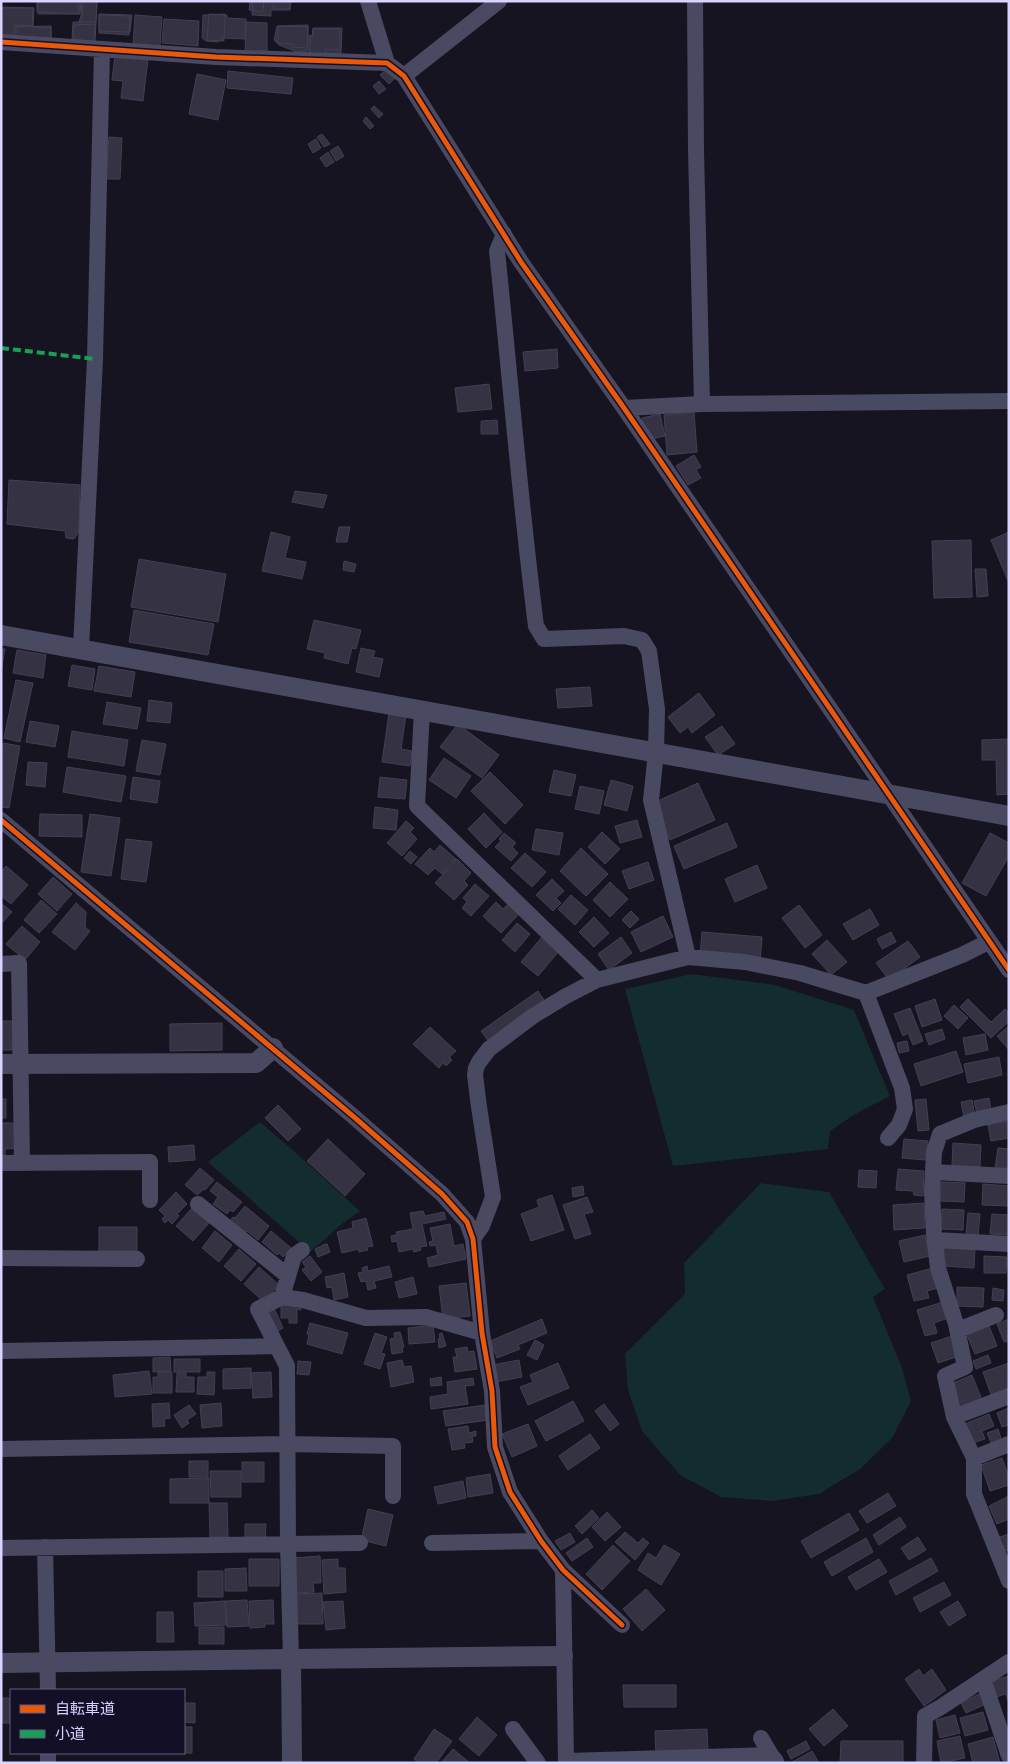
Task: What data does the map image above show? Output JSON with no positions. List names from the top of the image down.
{
  "legend": ["自転車道", "小道"]
}
